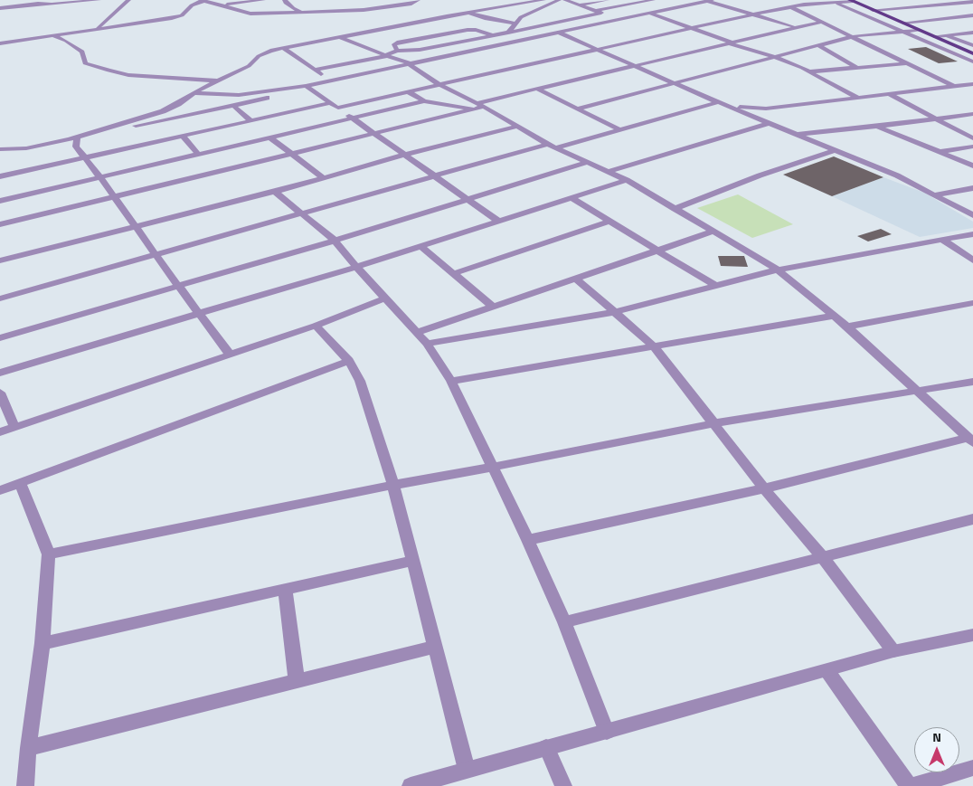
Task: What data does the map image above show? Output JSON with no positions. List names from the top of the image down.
{
  "north": "top"
}
